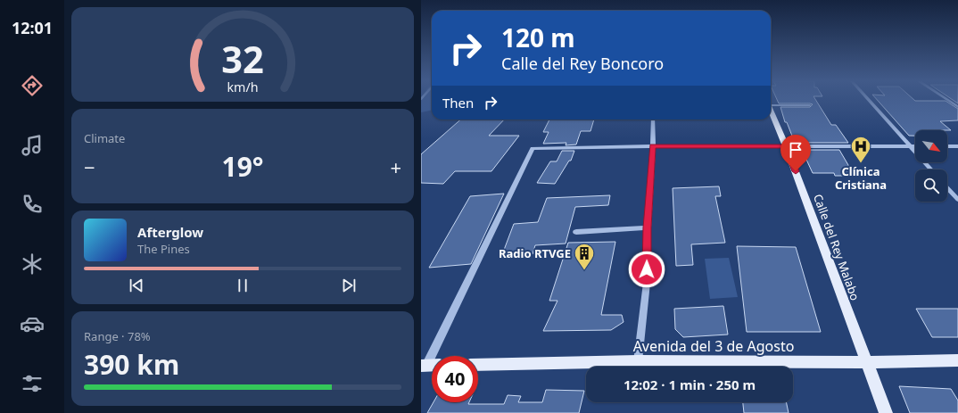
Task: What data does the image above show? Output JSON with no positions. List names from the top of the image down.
{
  "streets": {
    "main road": ["Calle del Rey Malabo", "Avenida del 3 de Agosto"]
  },
  "crossings": [
    ["Calle del Rey Malabo", "Avenida del 3 de Agosto"]
  ],
  "places": {
    "hospital": ["Clínica Cristiana"],
    "building": ["Radio RTVGE"]
  },
  "north": "bottom right",
  "page": {
    "tabs": "12:01",
    "turn": ["120 m", "Calle del Rey Boncoro"],
    "then": "Then",
    "tile": [
      "Climate",
      ["Range · 78%", "390 km"]
    ],
    "heat": ["−", "19°", "+"],
    "song": ["Afterglow", "The Pines"],
    "limit": "40",
    "trip": "12:02 · 1 min · 250 m",
    "gauge": ["32", "km/h"]
  }
}
